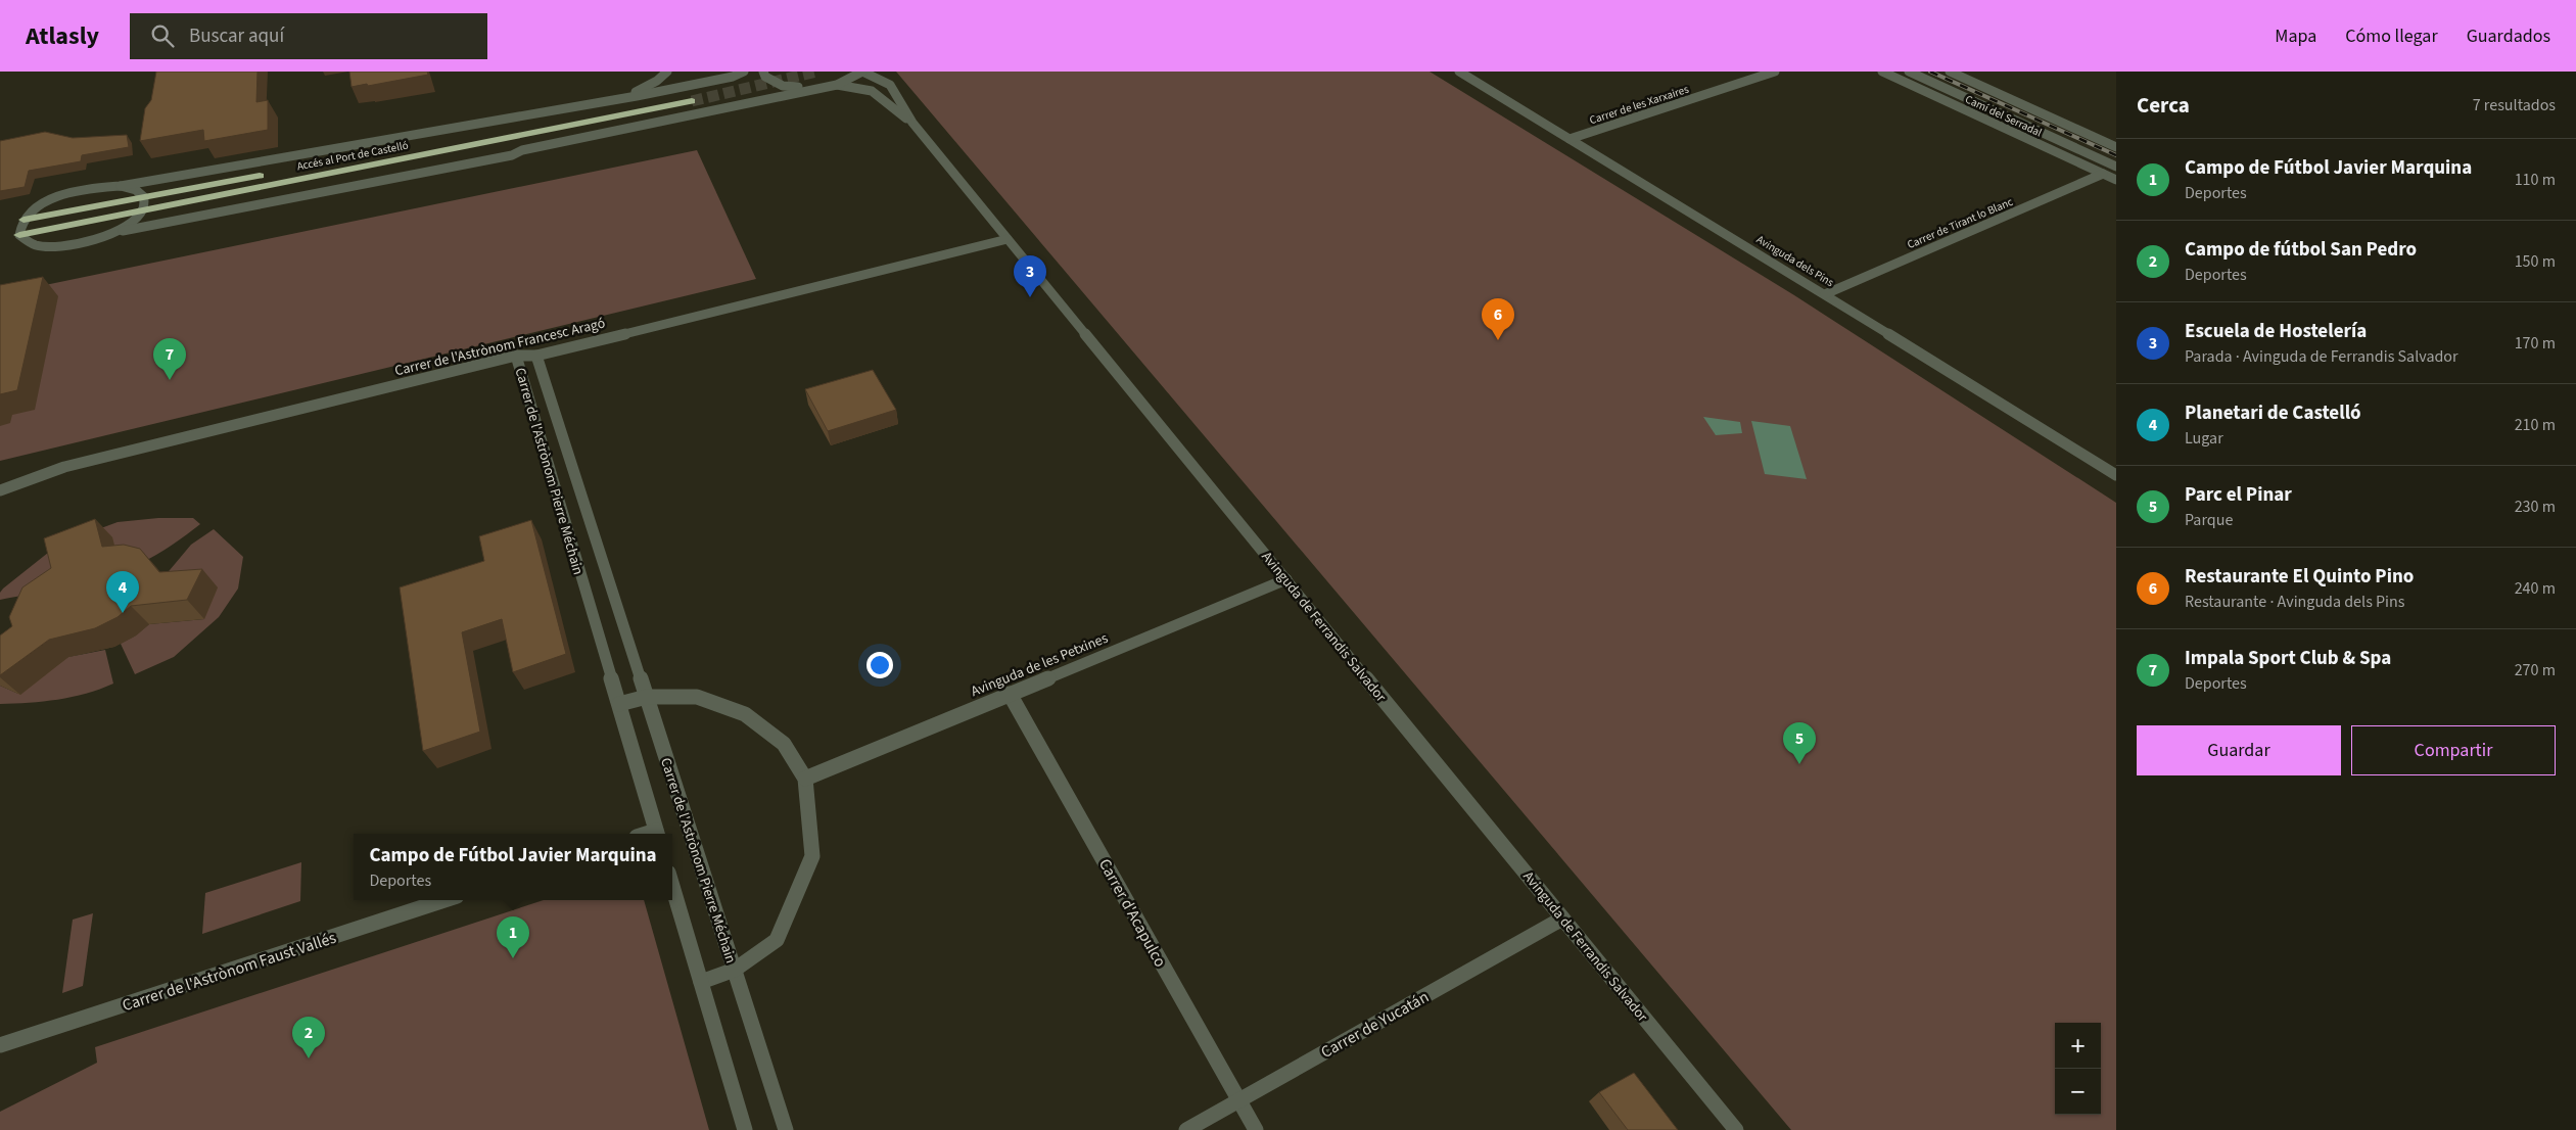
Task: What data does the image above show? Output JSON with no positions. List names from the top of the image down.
{
  "streets": {
    "highway": ["Accés al Port de Castelló"],
    "street": [
      "Carrer de les Xarxaires",
      "Camí del Serradal",
      "Carrer de Tirant lo Blanc",
      "Avinguda dels Pins",
      "Carrer de l'Astrònom Francesc Aragó",
      "Carrer de l'Astrònom Pierre Méchain",
      "Avinguda de Ferrandis Salvador",
      "Avinguda de les Petxines",
      "Carrer d'Acapulco",
      "Carrer de l'Astrònom Faust Vallés",
      "Carrer de Yucatán"
    ]
  },
  "crossings": [
    ["Carrer de les Xarxaires", "Avinguda dels Pins"],
    ["Camí del Serradal", "Carrer de Tirant lo Blanc"],
    ["Carrer de Tirant lo Blanc", "Avinguda dels Pins"],
    ["Carrer de l'Astrònom Francesc Aragó", "Carrer de l'Astrònom Pierre Méchain"],
    ["Carrer de l'Astrònom Francesc Aragó", "Avinguda de Ferrandis Salvador"],
    ["Avinguda de Ferrandis Salvador", "Avinguda de les Petxines"],
    ["Avinguda de Ferrandis Salvador", "Carrer de Yucatán"],
    ["Avinguda de les Petxines", "Carrer d'Acapulco"],
    ["Carrer d'Acapulco", "Carrer de Yucatán"]
  ],
  "page": {
    "header": "Atlasly",
    "search": "Buscar aquí",
    "nav": ["Mapa", "Cómo llegar", "Guardados"],
    "heading": ["Cerca", "7 resultados"],
    "list": [
      {
        "mark": "1",
        "name": "Campo de Fútbol Javier Marquina",
        "note": "Deportes",
        "value": "110 m"
      },
      {
        "mark": "2",
        "name": "Campo de fútbol San Pedro",
        "note": "Deportes",
        "value": "150 m"
      },
      {
        "mark": "3",
        "name": "Escuela de Hostelería",
        "note": "Parada · Avinguda de Ferrandis Salvador",
        "value": "170 m"
      },
      {
        "mark": "4",
        "name": "Planetari de Castelló",
        "note": "Lugar",
        "value": "210 m"
      },
      {
        "mark": "5",
        "name": "Parc el Pinar",
        "note": "Parque",
        "value": "230 m"
      },
      {
        "mark": "6",
        "name": "Restaurante El Quinto Pino",
        "note": "Restaurante · Avinguda dels Pins",
        "value": "240 m"
      },
      {
        "mark": "7",
        "name": "Impala Sport Club & Spa",
        "note": "Deportes",
        "value": "270 m"
      }
    ],
    "pins": [
      "3",
      "6",
      "7",
      "4",
      "5",
      "1",
      "2"
    ],
    "buttons": ["Guardar", "Compartir"],
    "popup": ["Campo de Fútbol Javier Marquina", "Deportes"],
    "map_buttons": ["+", "−"]
  }
}
